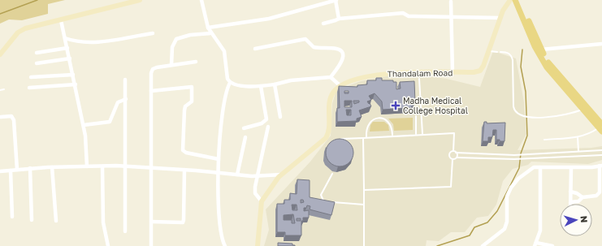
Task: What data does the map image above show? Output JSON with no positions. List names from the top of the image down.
{
  "streets": {
    "street": ["Thandalam Road"]
  },
  "places": {
    "health": ["Madha Medical College Hospital"]
  },
  "north": "right"
}
